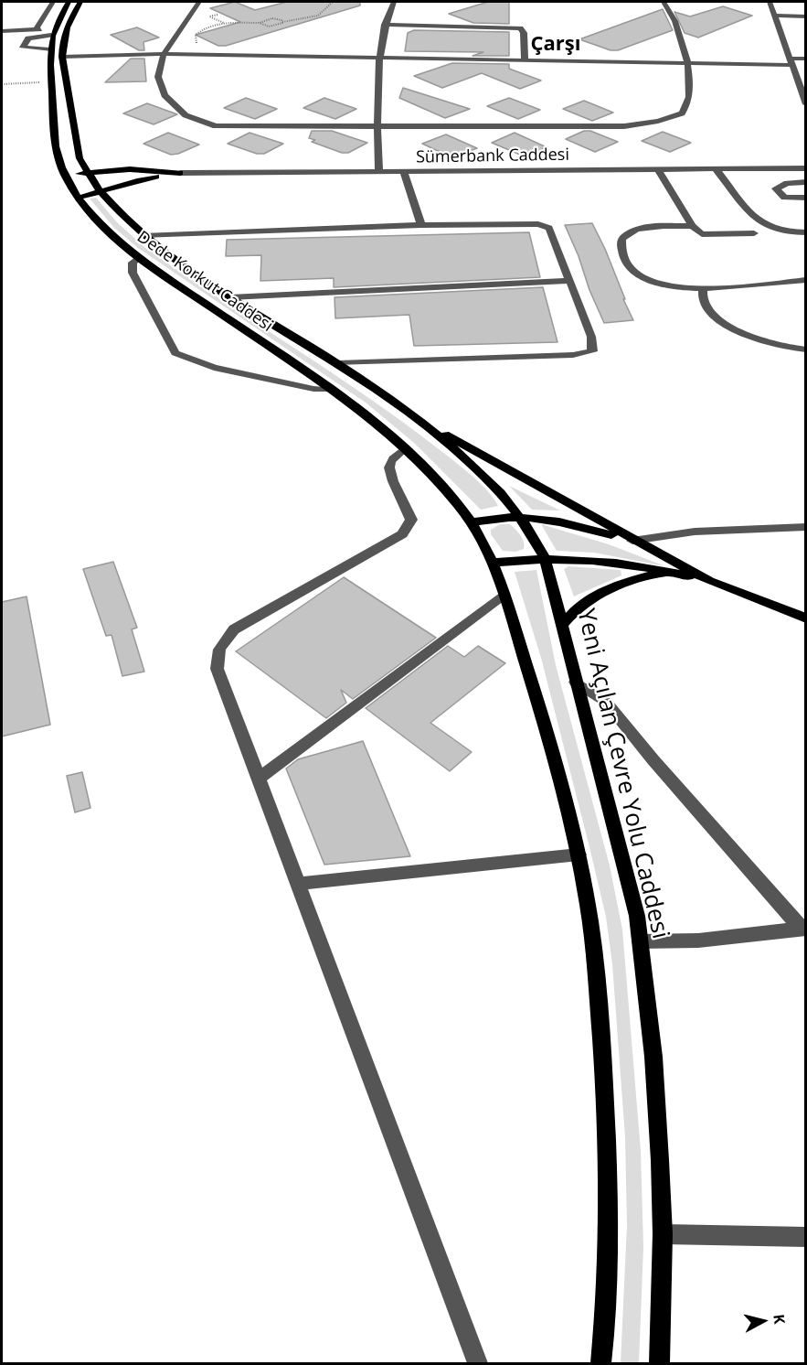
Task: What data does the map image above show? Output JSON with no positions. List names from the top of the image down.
{
  "streets": {
    "main road": ["Dede Korkut Caddesi", "Yeni Açılan Çevre Yolu Caddesi"],
    "street": ["Sümerbank Caddesi"]
  },
  "crossings": [
    ["Dede Korkut Caddesi", "Yeni Açılan Çevre Yolu Caddesi"]
  ],
  "districts": ["Çarşı"],
  "north": "right"
}
